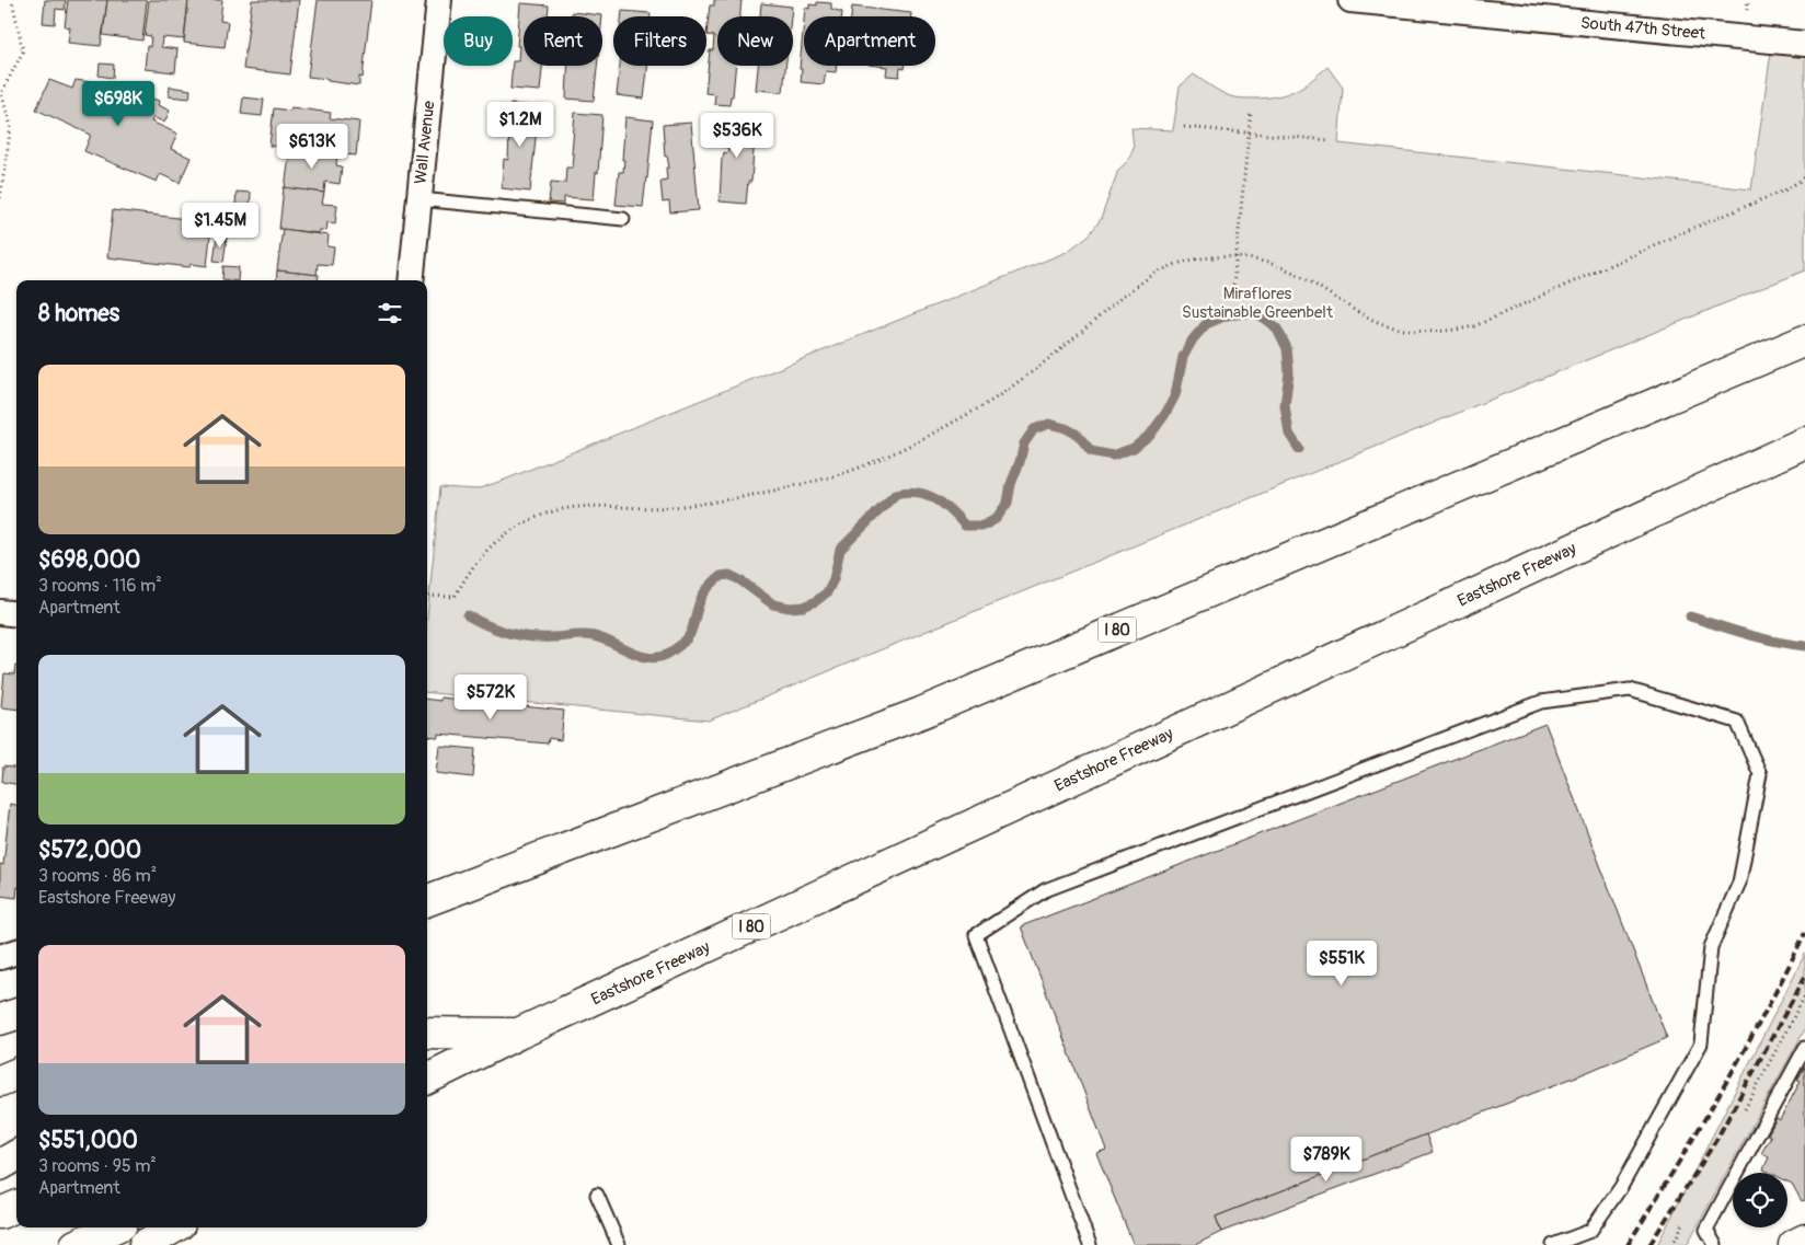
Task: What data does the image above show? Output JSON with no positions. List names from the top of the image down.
{
  "streets": {
    "main road": ["Eastshore Freeway", "I 80"],
    "street": ["South 47th Street", "Wall Avenue"]
  },
  "parks": ["Miraflores Sustainable Greenbelt"],
  "page": {
    "chip": [
      "Buy",
      "Rent",
      "Filters",
      "New",
      "Apartment"
    ],
    "price": [
      "$698K",
      "$1.2M",
      "$536K",
      "$613K",
      "$1.45M",
      "$572K",
      "$551K",
      "$789K"
    ],
    "heading": "8 homes",
    "list": [
      {
        "name": "$698,000",
        "note": "3 rooms · 116 m² · Apartment"
      },
      {
        "name": "$572,000",
        "note": "3 rooms · 86 m² · Eastshore Freeway"
      },
      {
        "name": "$551,000",
        "note": "3 rooms · 95 m² · Apartment"
      }
    ]
  }
}
